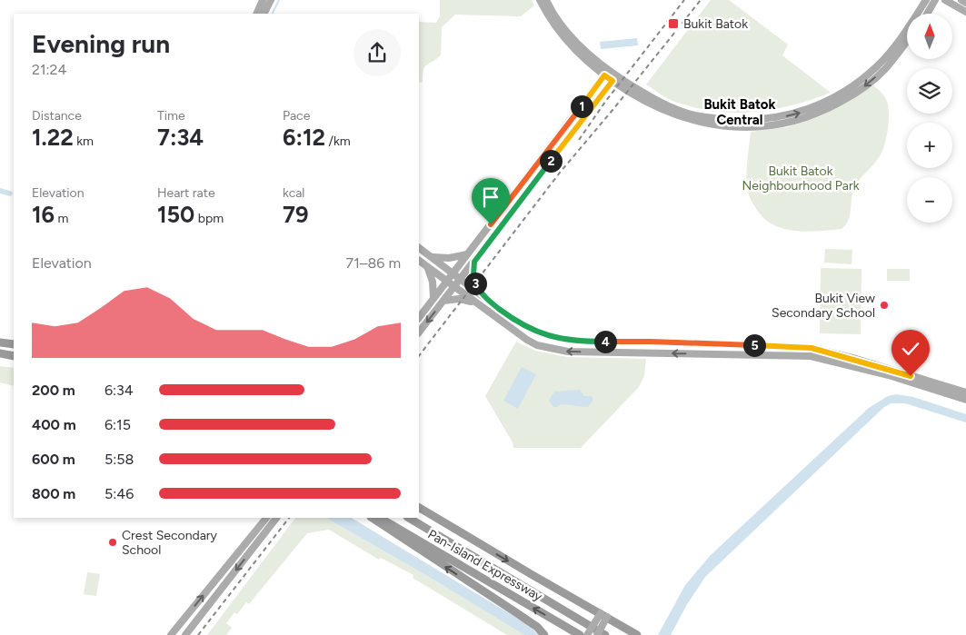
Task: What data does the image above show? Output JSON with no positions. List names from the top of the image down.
{
  "streets": {
    "highway": ["Pan-Island Expressway"]
  },
  "districts": ["Bukit Batok Central"],
  "parks": ["Bukit Batok Neighbourhood Park"],
  "places": {
    "transit": ["Bukit Batok"],
    "other": ["Bukit View Secondary School", "Crest Secondary School"]
  },
  "north": "top",
  "page": {
    "map_buttons": ["+", "−"],
    "heading": ["Evening run", "21:24"],
    "stats": [
      ["Distance", "1.22 km"],
      ["Time", "7:34"],
      ["Pace", "6:12 /km"],
      ["Elevation", "16 m"],
      ["Heart rate", "150 bpm"],
      ["kcal", "79"]
    ],
    "pins": [
      "1",
      "2",
      "3",
      "4",
      "5"
    ],
    "chart": ["Elevation", "71–86 m"],
    "list": [
      {
        "name": "200 m",
        "note": "6:34"
      },
      {
        "name": "400 m",
        "note": "6:15"
      },
      {
        "name": "600 m",
        "note": "5:58"
      },
      {
        "name": "800 m",
        "note": "5:46"
      }
    ]
  }
}
